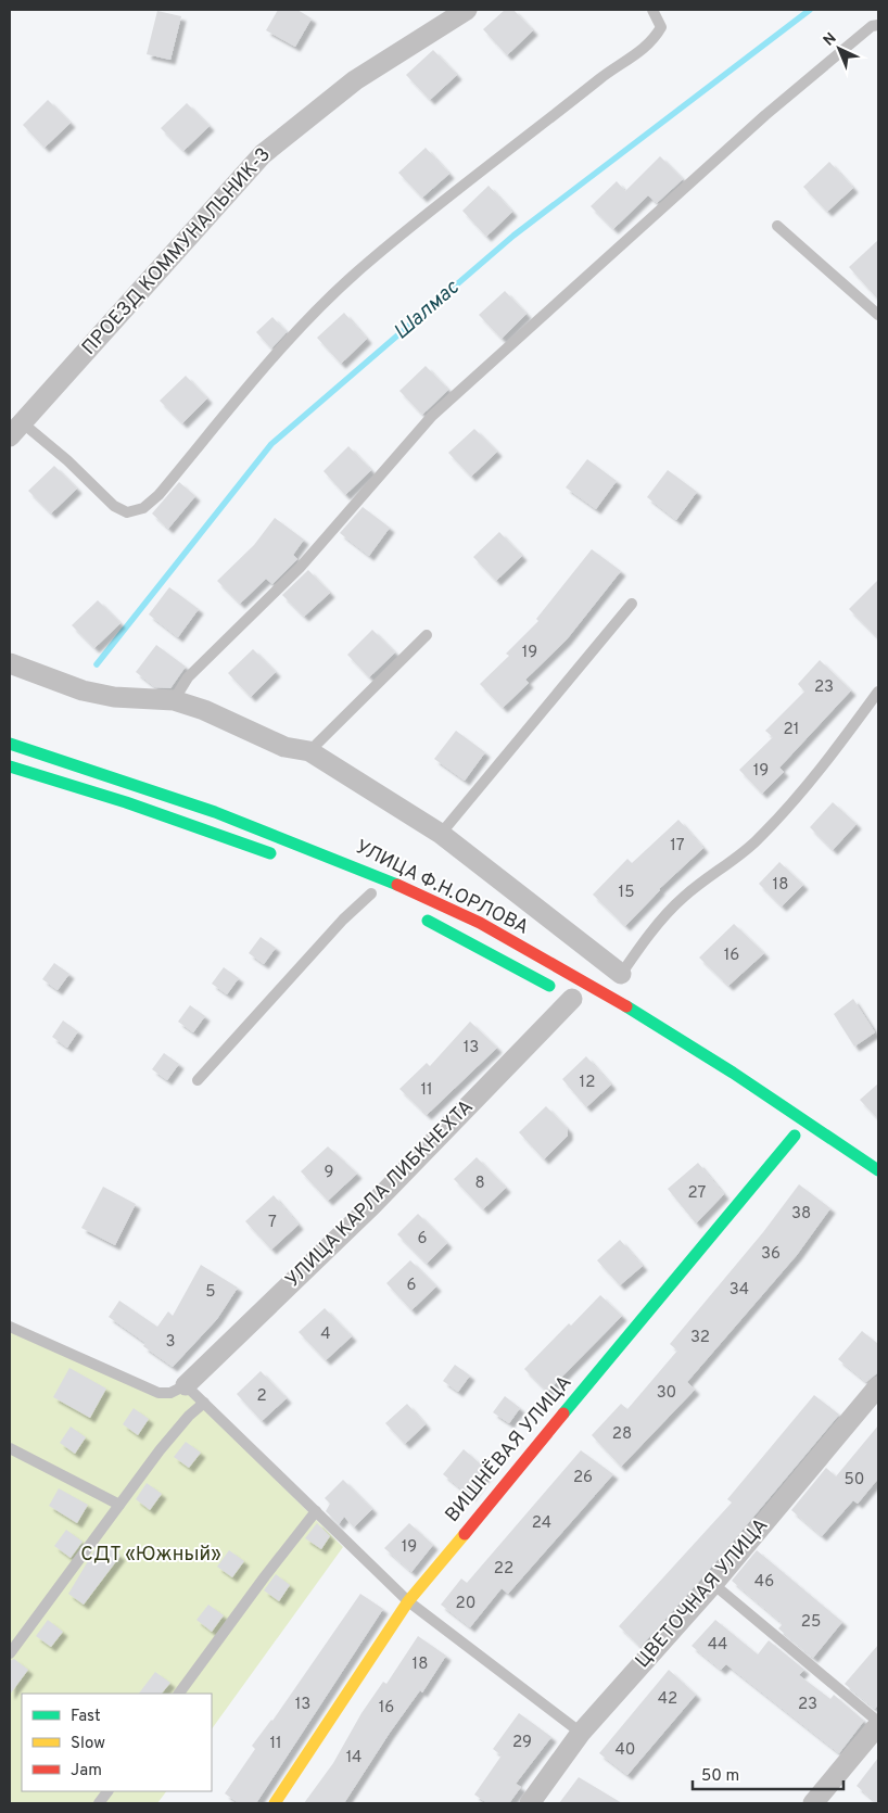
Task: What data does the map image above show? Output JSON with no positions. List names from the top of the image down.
{
  "streets": {
    "street": [
      "ПРОЕЗД КОММУНАЛЬНИК-3",
      "УЛИЦА Ф.Н.ОРЛОВА",
      "УЛИЦА КАРЛА ЛИБКНЕХТА",
      "ВИШНЁВАЯ УЛИЦА",
      "ЦВЕТОЧНАЯ УЛИЦА"
    ]
  },
  "crossings": [
    ["УЛИЦА Ф.Н.ОРЛОВА", "УЛИЦА КАРЛА ЛИБКНЕХТА"]
  ],
  "water": ["Шалмас"],
  "parks": ["СДТ «Южный»"],
  "house_numbers": [
    "19",
    "23",
    "21",
    "19",
    "17",
    "18",
    "15",
    "16",
    "13",
    "12",
    "11",
    "9",
    "8",
    "27",
    "38",
    "7",
    "6",
    "36",
    "6",
    "34",
    "5",
    "4",
    "32",
    "3",
    "30",
    "2",
    "28",
    "26",
    "50",
    "24",
    "19",
    "22",
    "46",
    "20",
    "25",
    "44",
    "18",
    "42",
    "13",
    "23",
    "16",
    "29",
    "11",
    "40",
    "14"
  ],
  "legend": ["Fast", "Slow", "Jam"],
  "scale_bar": "50 m",
  "north": "top left"
}
